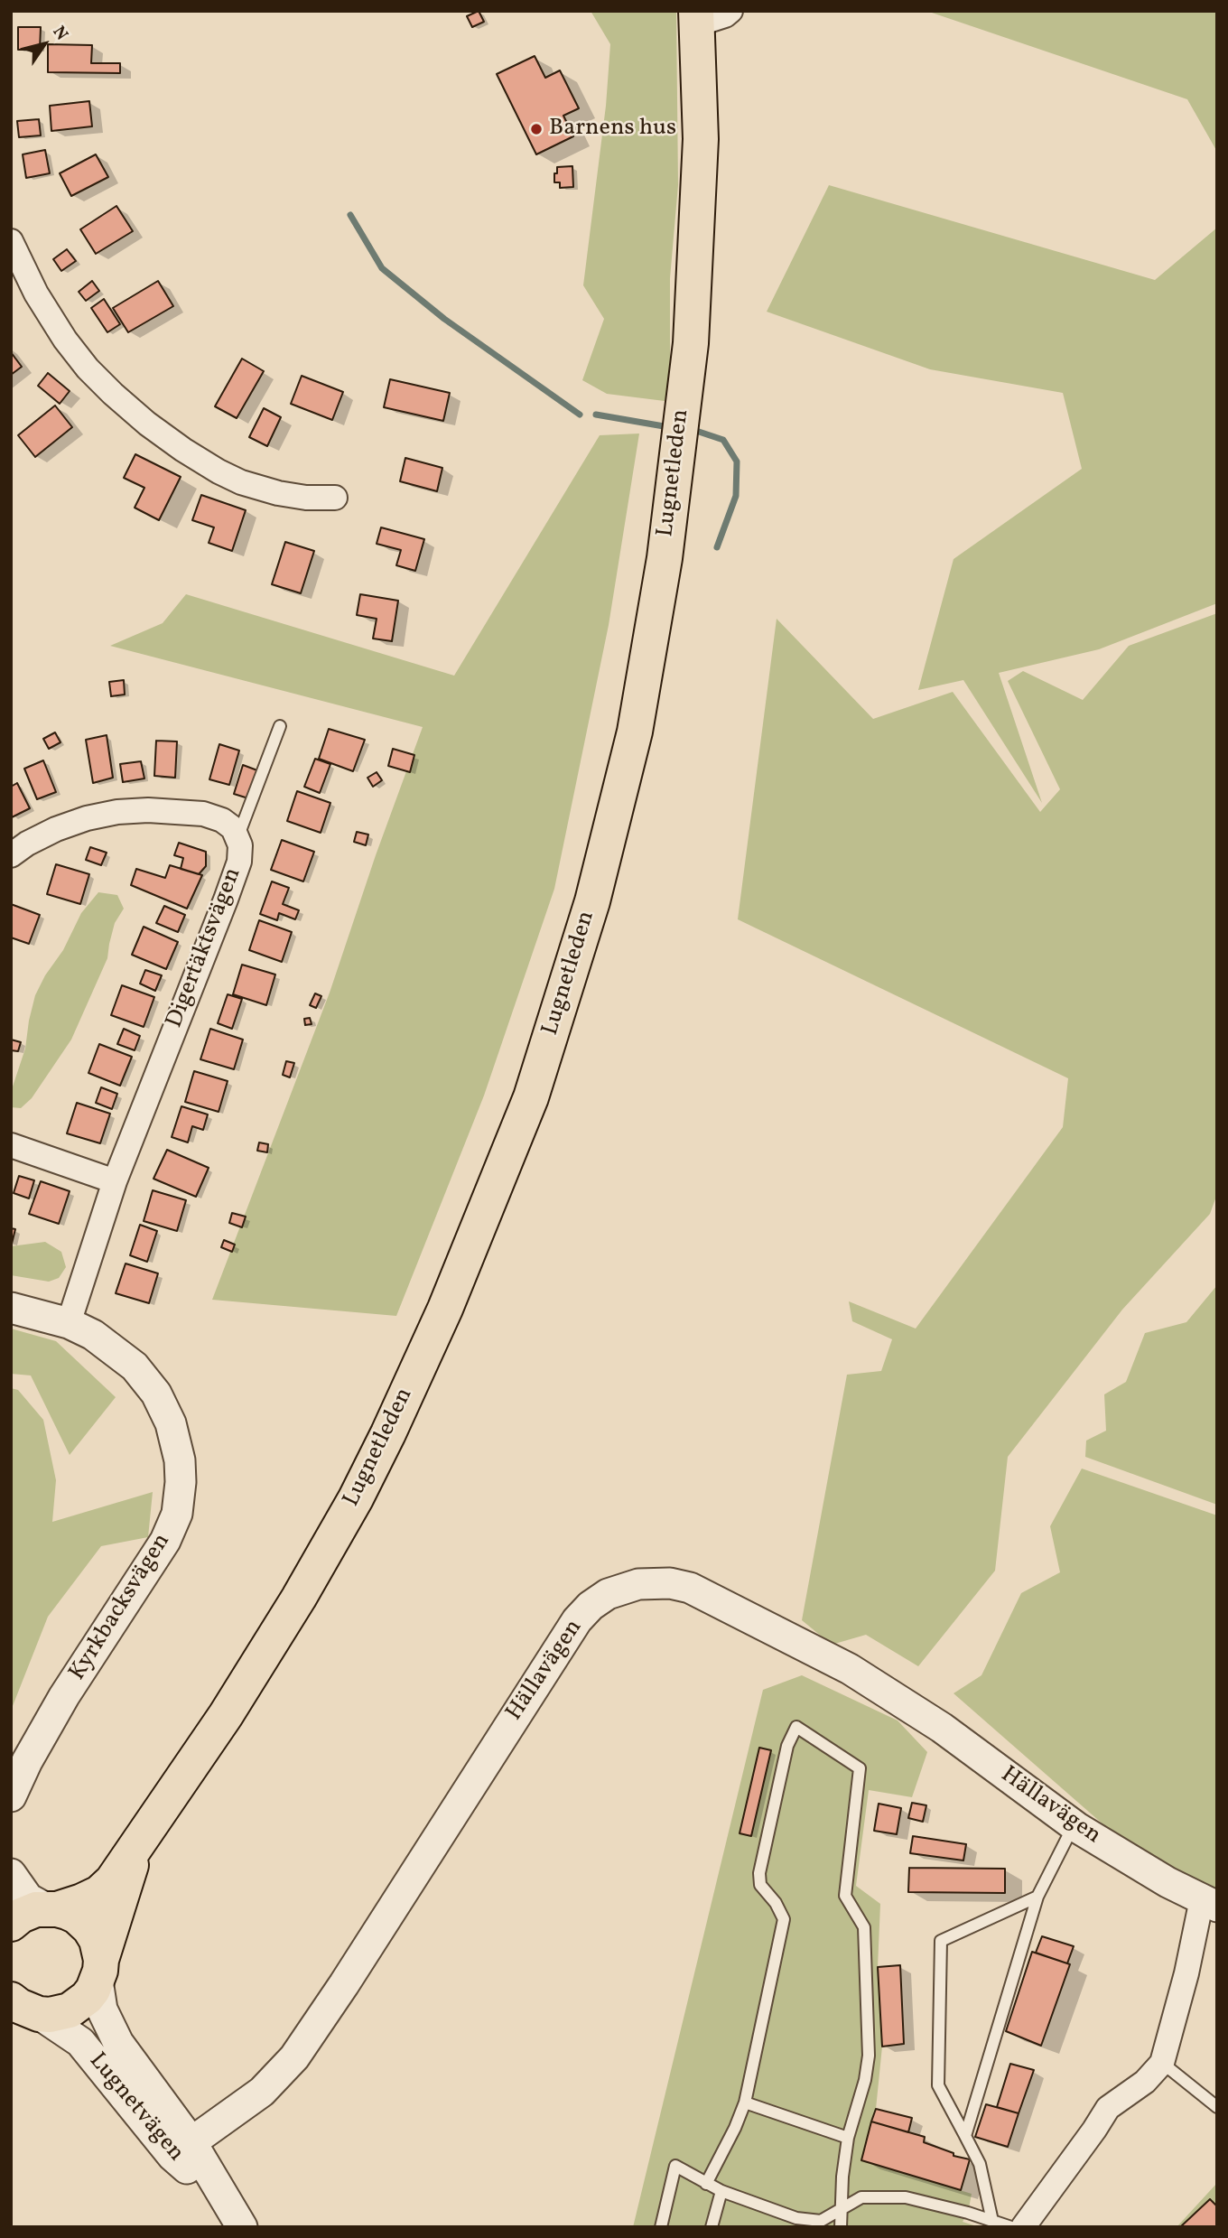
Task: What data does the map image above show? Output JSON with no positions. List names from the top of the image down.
{
  "streets": {
    "highway": ["Lugnetleden"],
    "street": [
      "Digertäktsvägen",
      "Kyrkbacksvägen",
      "Hällavägen",
      "Lugnetvägen"
    ]
  },
  "crossings": [
    ["Lugnetleden", "Lugnetvägen"],
    ["Digertäktsvägen", "Kyrkbacksvägen"],
    ["Hällavägen", "Lugnetvägen"]
  ],
  "places": ["Barnens hus"],
  "north": "top right"
}
